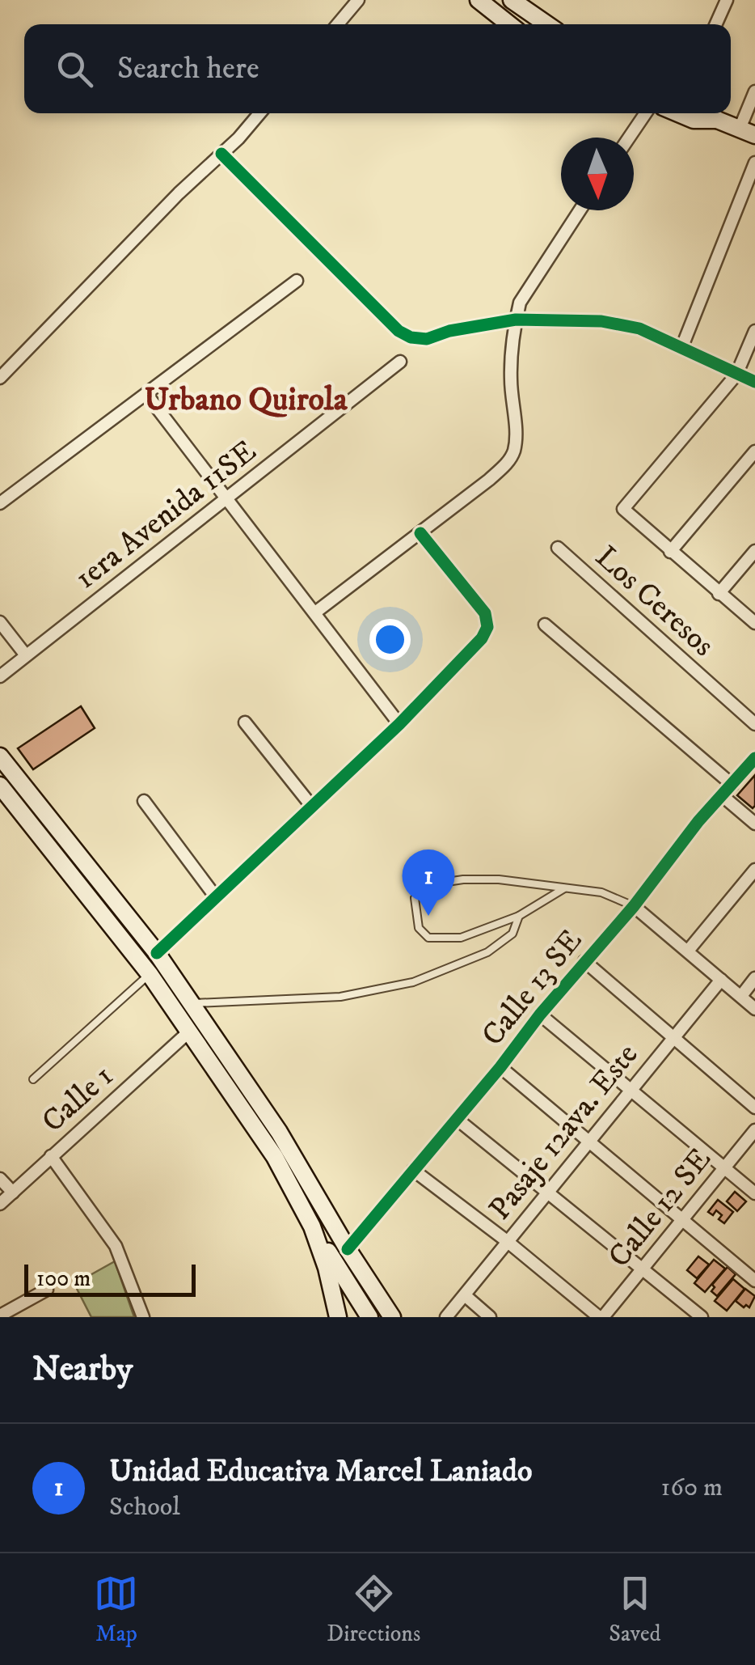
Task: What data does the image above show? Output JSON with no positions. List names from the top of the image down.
{
  "streets": {
    "street": [
      "1era Avenida 11SE",
      "Los Ceresos",
      "Calle 13 SE",
      "Calle 1",
      "Pasaje 12ava. Este",
      "Calle 12 SE"
    ]
  },
  "districts": ["Urbano Quirola"],
  "scale_bar": "100 m",
  "north": "bottom",
  "page": {
    "search": "Search here",
    "pins": "1",
    "scale": "100 m",
    "heading": "Nearby",
    "list": [
      {
        "mark": "1",
        "name": "Unidad Educativa Marcel Laniado",
        "note": "School",
        "value": "160 m"
      }
    ],
    "nav": ["Map", "Directions", "Saved"]
  }
}
